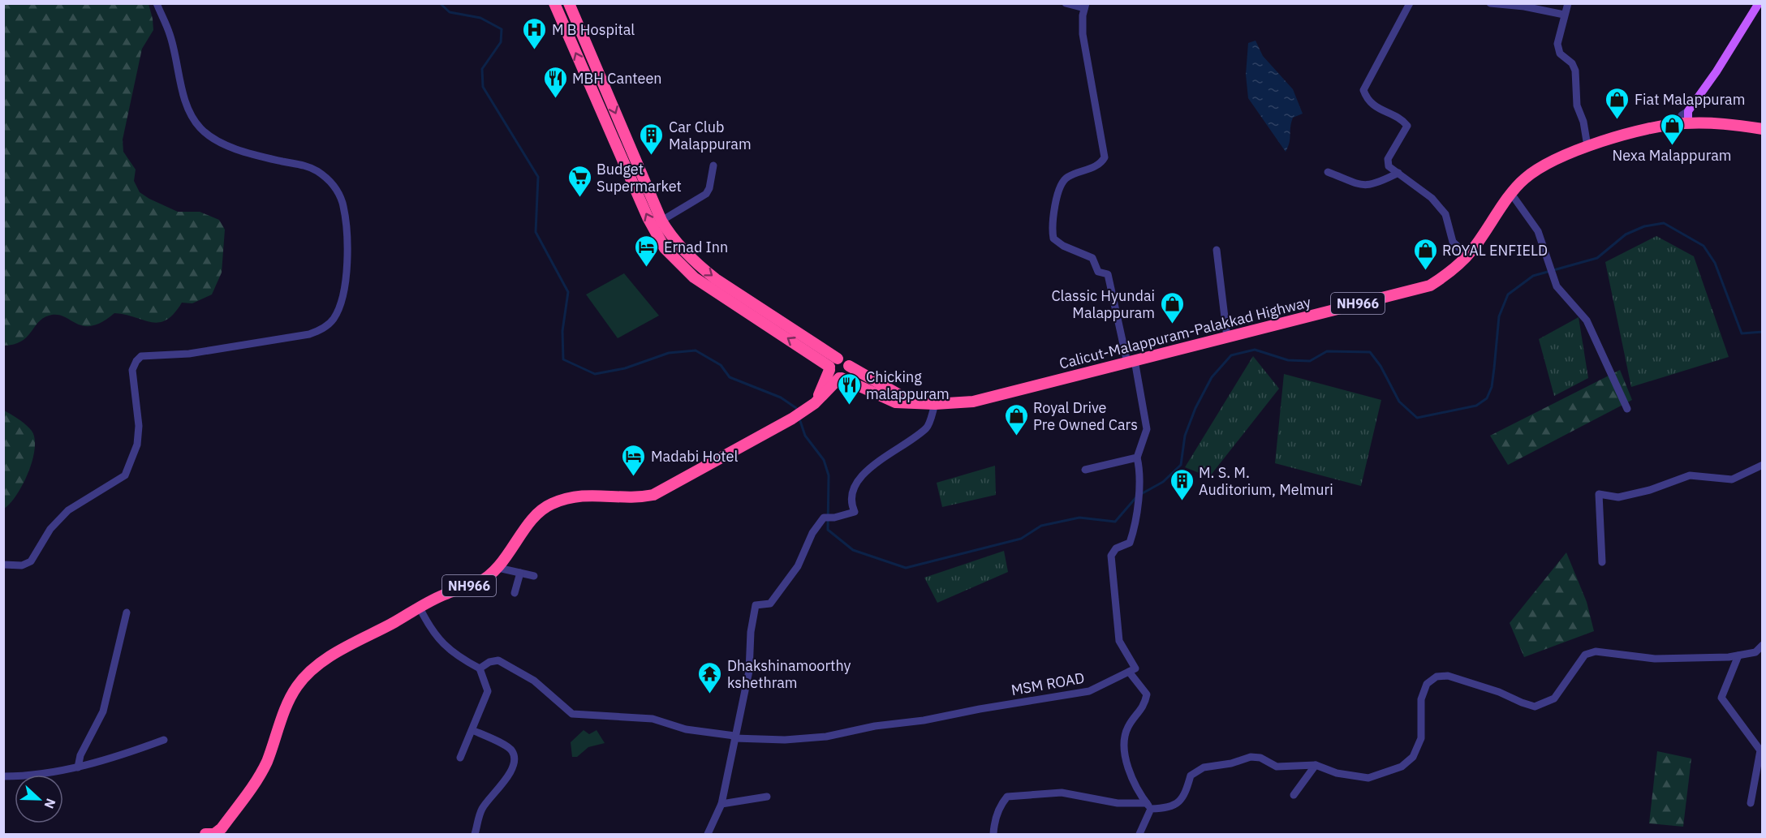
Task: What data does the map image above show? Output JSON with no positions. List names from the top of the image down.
{
  "streets": {
    "highway": ["NH966", "Calicut-Malappuram-Palakkad Highway"],
    "street": ["MSM ROAD"]
  },
  "crossings": [
    ["NH966", "Calicut-Malappuram-Palakkad Highway"]
  ],
  "places": {
    "hospital": ["M B Hospital"],
    "restaurant": ["MBH Canteen", "Chicking malappuram"],
    "shop": [
      "Fiat Malappuram",
      "Nexa Malappuram",
      "ROYAL ENFIELD",
      "Classic Hyundai Malappuram",
      "Royal Drive Pre Owned Cars"
    ],
    "building": ["Car Club Malappuram", "M. S. M. Auditorium, Melmuri"],
    "supermarket": ["Budget Supermarket"],
    "hotel": ["Ernad Inn", "Madabi Hotel"],
    "temple": ["Dhakshinamoorthy kshethram"]
  },
  "north": "right"
}
